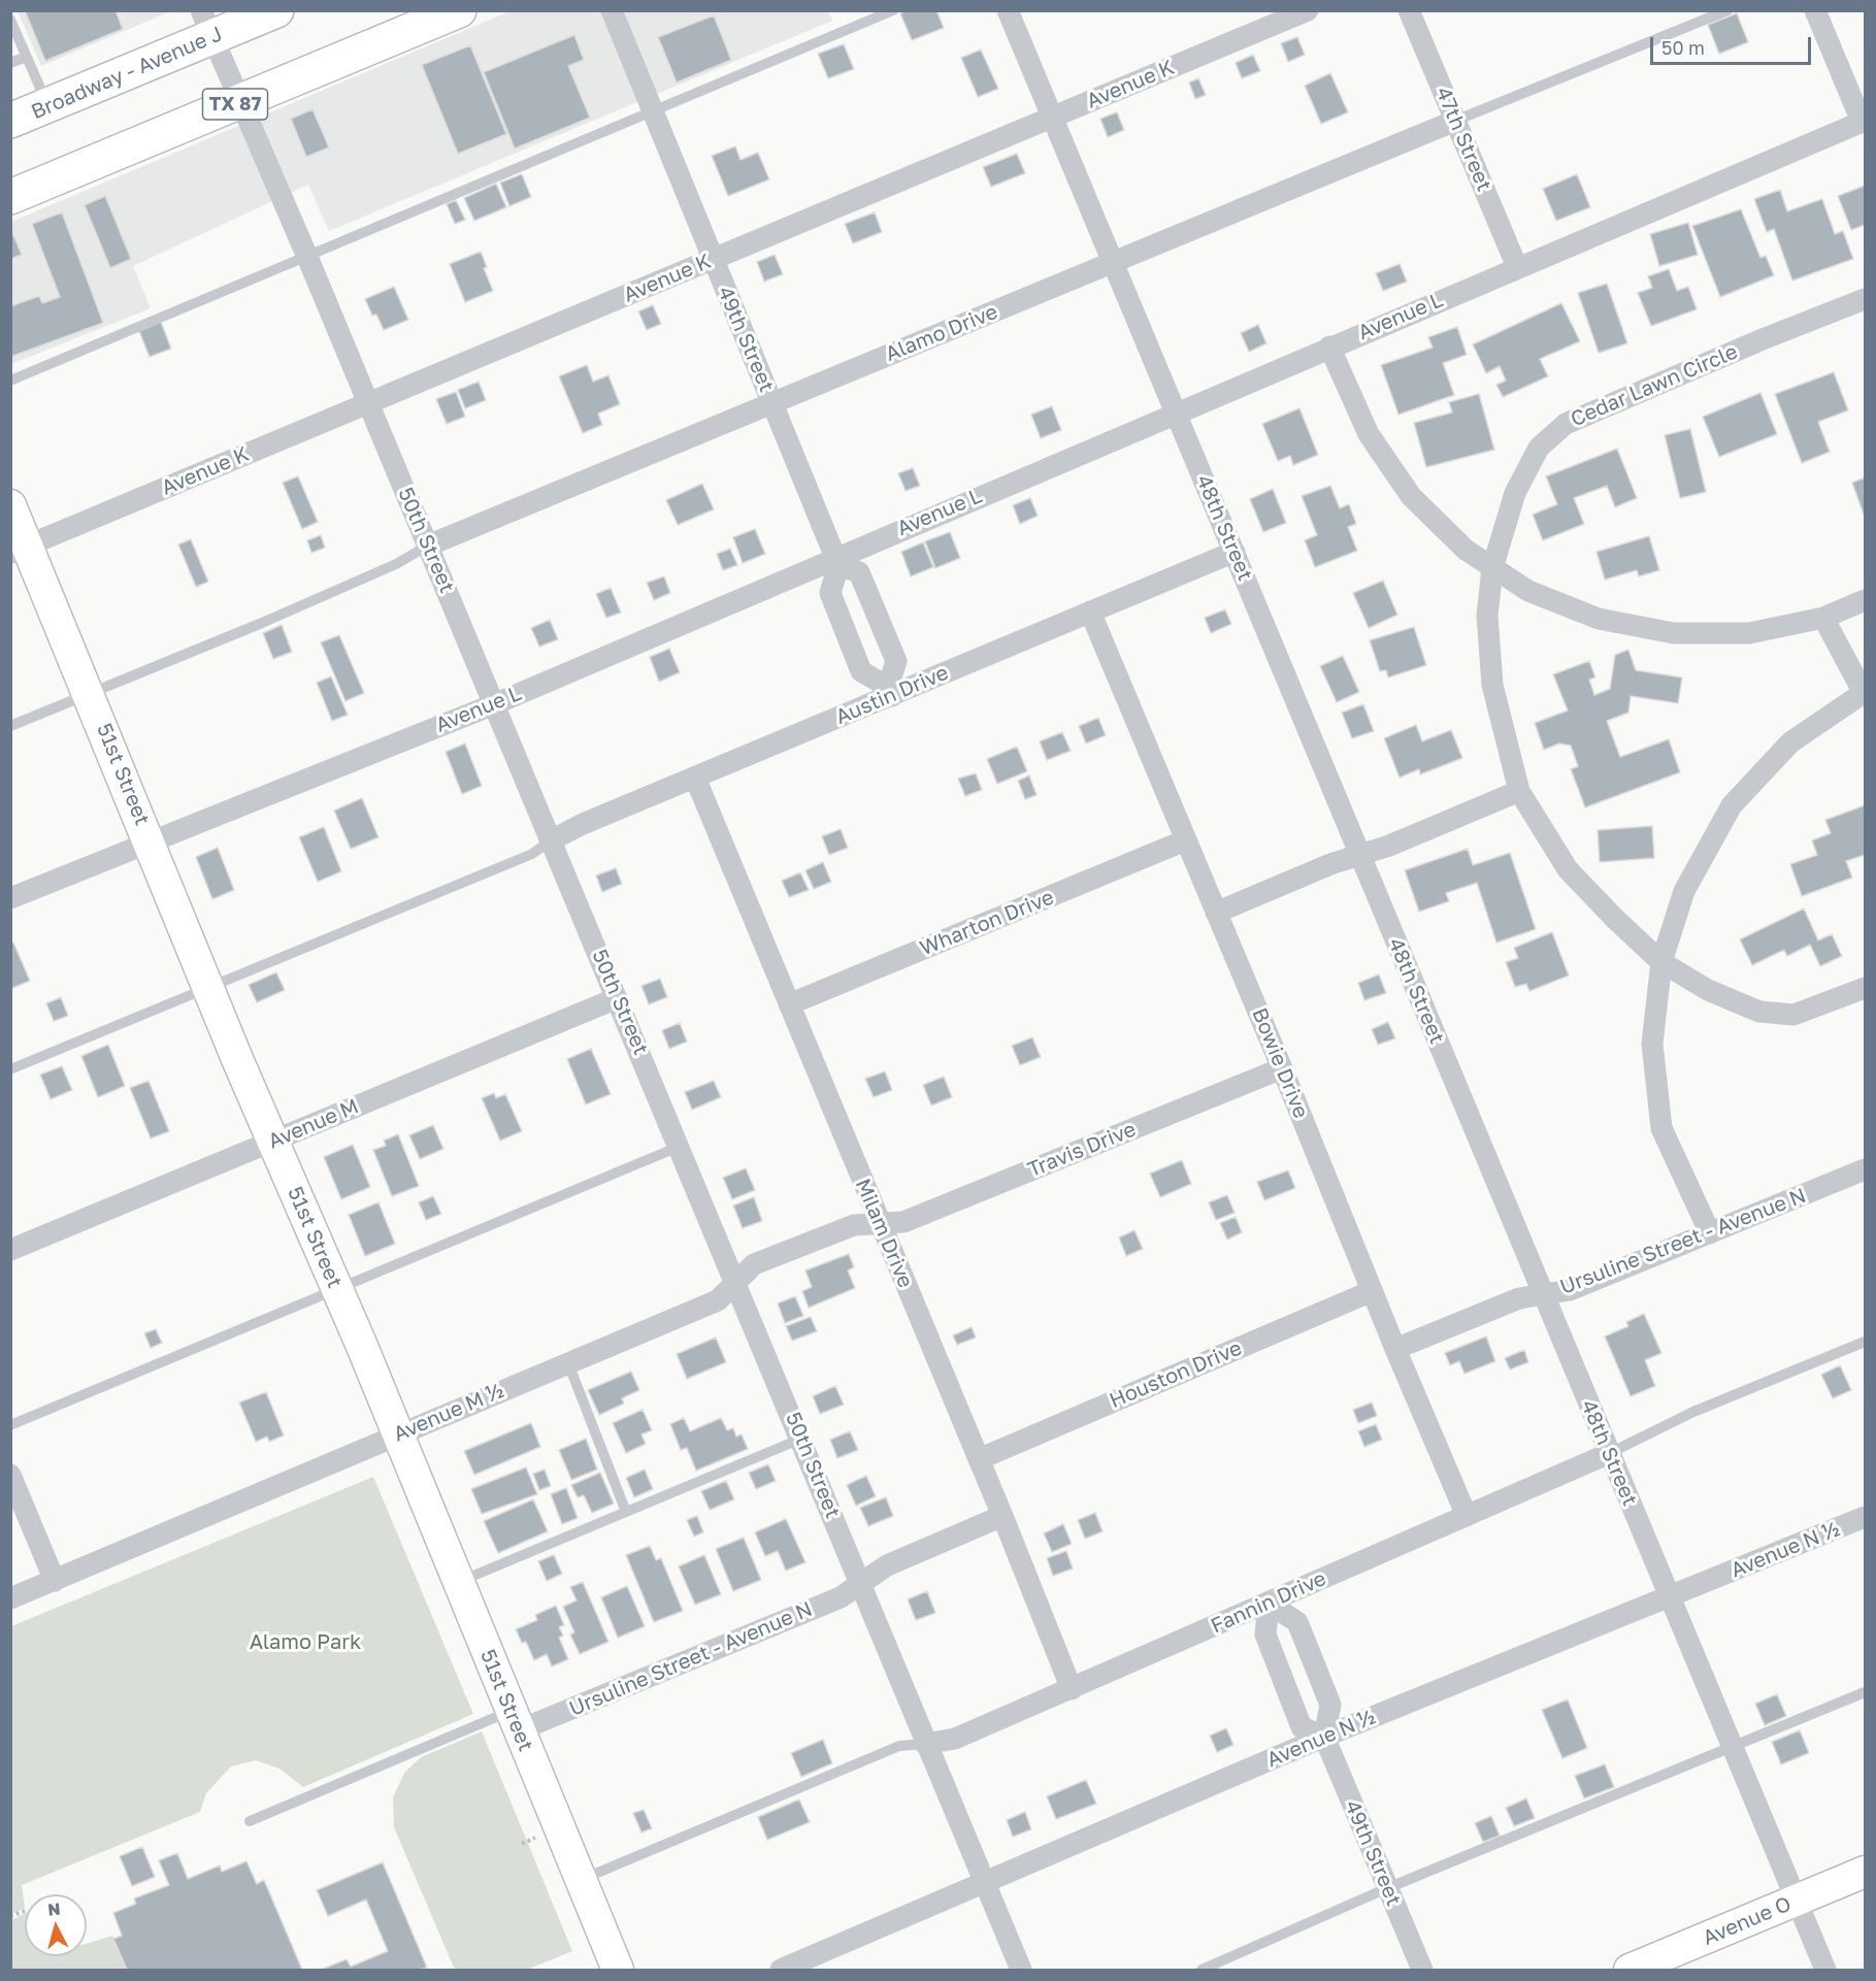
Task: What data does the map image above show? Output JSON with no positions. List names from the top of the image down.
{
  "streets": {
    "main road": ["Broadway - Avenue J", "TX 87"],
    "street": [
      "Avenue K",
      "47th Street",
      "Avenue L",
      "Alamo Drive",
      "49th Street",
      "Cedar Lawn Circle",
      "48th Street",
      "50th Street",
      "Austin Drive",
      "51st Street",
      "Wharton Drive",
      "Bowie Drive",
      "Avenue M",
      "Travis Drive",
      "Milam Drive",
      "Ursuline Street - Avenue N",
      "Houston Drive",
      "Avenue M ½",
      "Avenue N ½",
      "Fannin Drive",
      "Avenue O"
    ]
  },
  "crossings": [
    ["Broadway - Avenue J", "50th Street"],
    ["Avenue K", "49th Street"],
    ["Avenue K", "48th Street"],
    ["Avenue K", "50th Street"],
    ["Avenue K", "51st Street"],
    ["TX 87", "50th Street"],
    ["47th Street", "Avenue L"],
    ["47th Street", "Alamo Drive"],
    ["Avenue L", "49th Street"],
    ["Avenue L", "48th Street"],
    ["Avenue L", "50th Street"],
    ["Avenue L", "51st Street"],
    ["Alamo Drive", "49th Street"],
    ["Alamo Drive", "48th Street"],
    ["Alamo Drive", "50th Street"],
    ["49th Street", "Avenue N ½"],
    ["48th Street", "Austin Drive"],
    ["48th Street", "Ursuline Street - Avenue N"],
    ["48th Street", "Avenue N ½"],
    ["48th Street", "Fannin Drive"],
    ["48th Street", "Avenue O"],
    ["50th Street", "Austin Drive"],
    ["50th Street", "Avenue M"],
    ["50th Street", "Ursuline Street - Avenue N"],
    ["50th Street", "Avenue M ½"],
    ["50th Street", "Avenue N ½"],
    ["50th Street", "Fannin Drive"],
    ["Austin Drive", "Bowie Drive"],
    ["Austin Drive", "Milam Drive"],
    ["51st Street", "Avenue M"],
    ["51st Street", "Ursuline Street - Avenue N"],
    ["51st Street", "Avenue M ½"],
    ["Wharton Drive", "Bowie Drive"],
    ["Wharton Drive", "Milam Drive"],
    ["Bowie Drive", "Travis Drive"],
    ["Bowie Drive", "Ursuline Street - Avenue N"],
    ["Bowie Drive", "Houston Drive"],
    ["Bowie Drive", "Fannin Drive"],
    ["Travis Drive", "Milam Drive"],
    ["Travis Drive", "Avenue M ½"],
    ["Milam Drive", "Houston Drive"],
    ["Milam Drive", "Avenue M ½"],
    ["Milam Drive", "Fannin Drive"]
  ],
  "parks": ["Alamo Park"],
  "scale_bar": "50 m",
  "north": "top"
}
